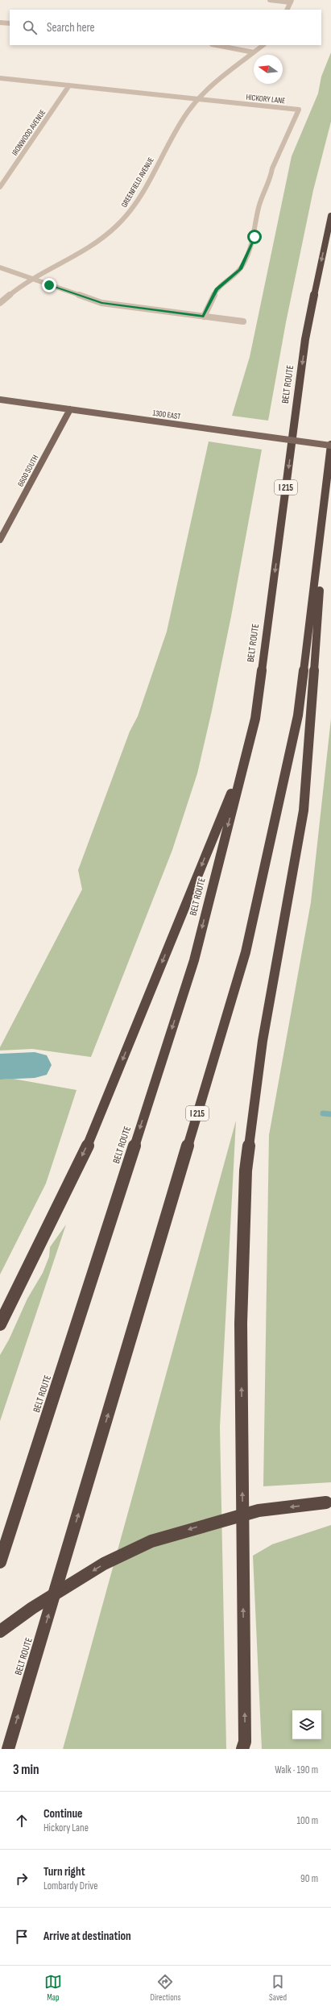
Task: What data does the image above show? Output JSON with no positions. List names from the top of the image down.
{
  "streets": {
    "highway": ["BELT ROUTE", "I 215"],
    "main road": ["1300 EAST", "6600 SOUTH"],
    "street": ["HICKORY LANE", "IRONWOOD AVENUE", "GREENFIELD AVENUE"]
  },
  "crossings": [
    ["HICKORY LANE", "IRONWOOD AVENUE"],
    ["HICKORY LANE", "GREENFIELD AVENUE"],
    ["BELT ROUTE", "1300 EAST"],
    ["1300 EAST", "6600 SOUTH"]
  ],
  "north": "left",
  "page": {
    "search": "Search here",
    "heading": ["3 min", "Walk · 190 m"],
    "list": [
      ["Continue", "Hickory Lane", "100 m"],
      ["Turn right", "Lombardy Drive", "90 m"],
      "Arrive at destination"
    ],
    "nav": ["Map", "Directions", "Saved"]
  }
}
